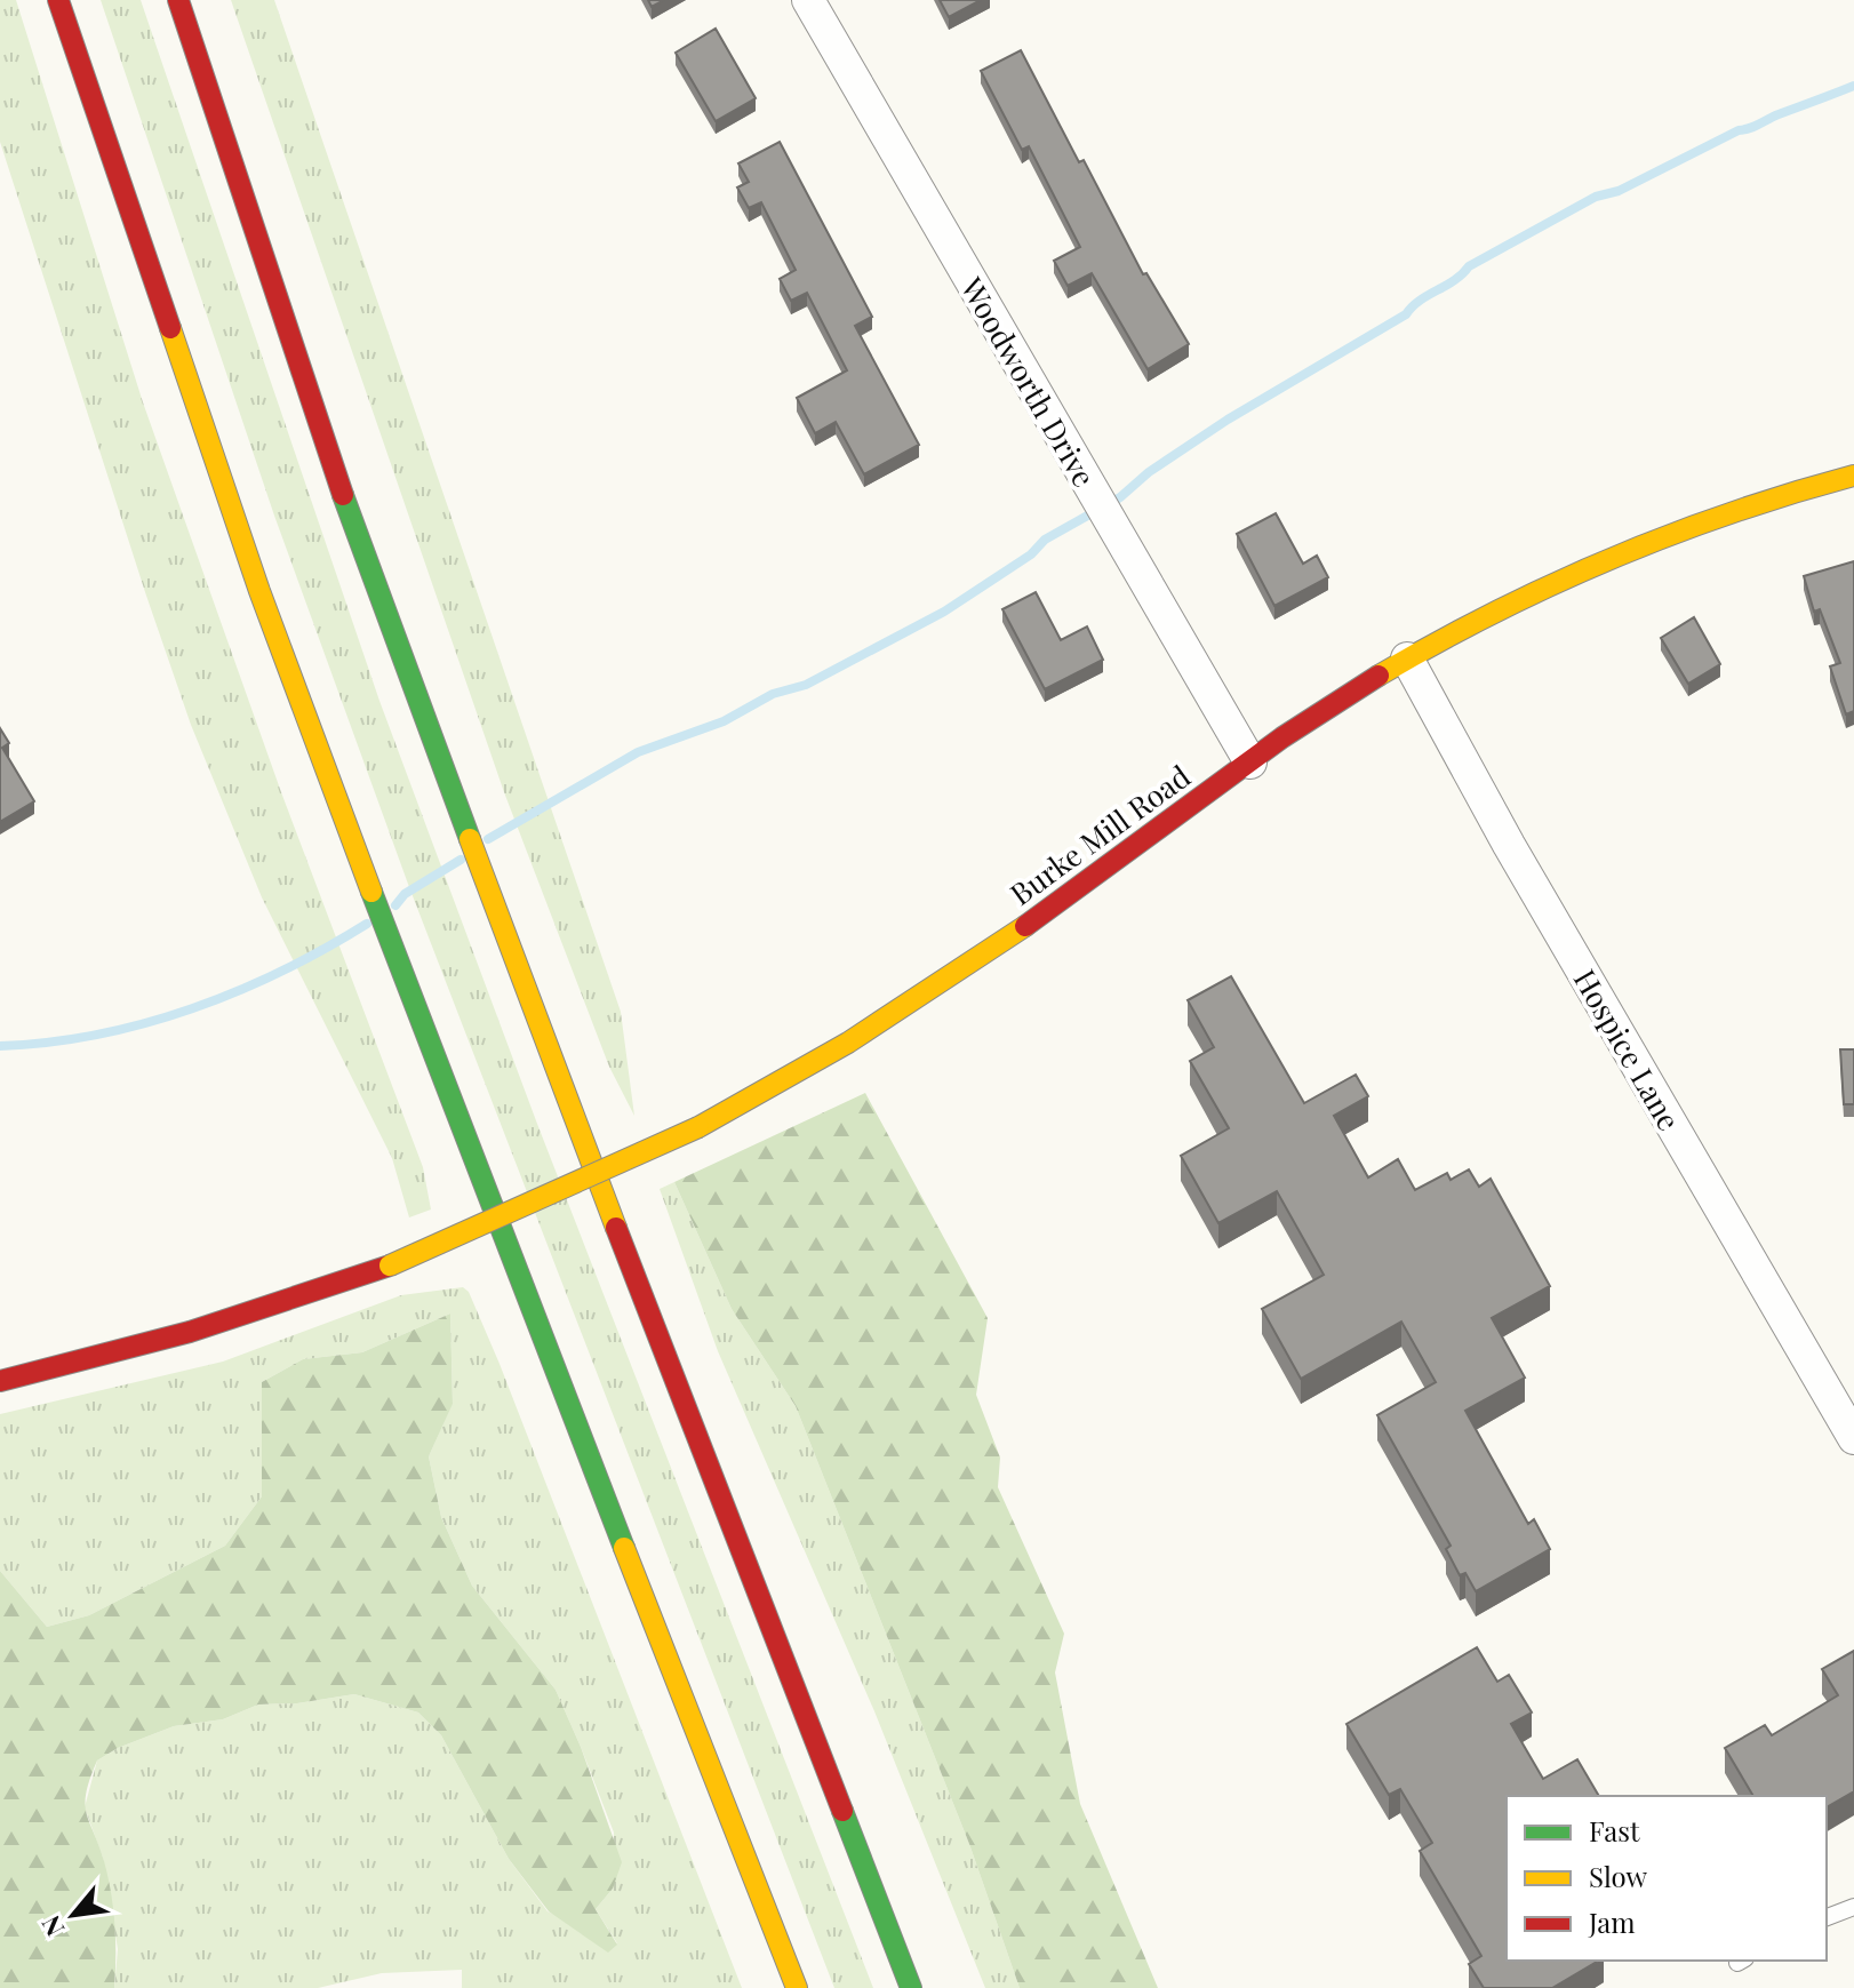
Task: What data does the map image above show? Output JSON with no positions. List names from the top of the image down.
{
  "streets": {
    "main road": ["Burke Mill Road"],
    "street": ["Woodworth Drive", "Hospice Lane"]
  },
  "crossings": [
    ["Woodworth Drive", "Burke Mill Road"],
    ["Burke Mill Road", "Hospice Lane"]
  ],
  "legend": ["Fast", "Slow", "Jam"],
  "north": "bottom left"
}
